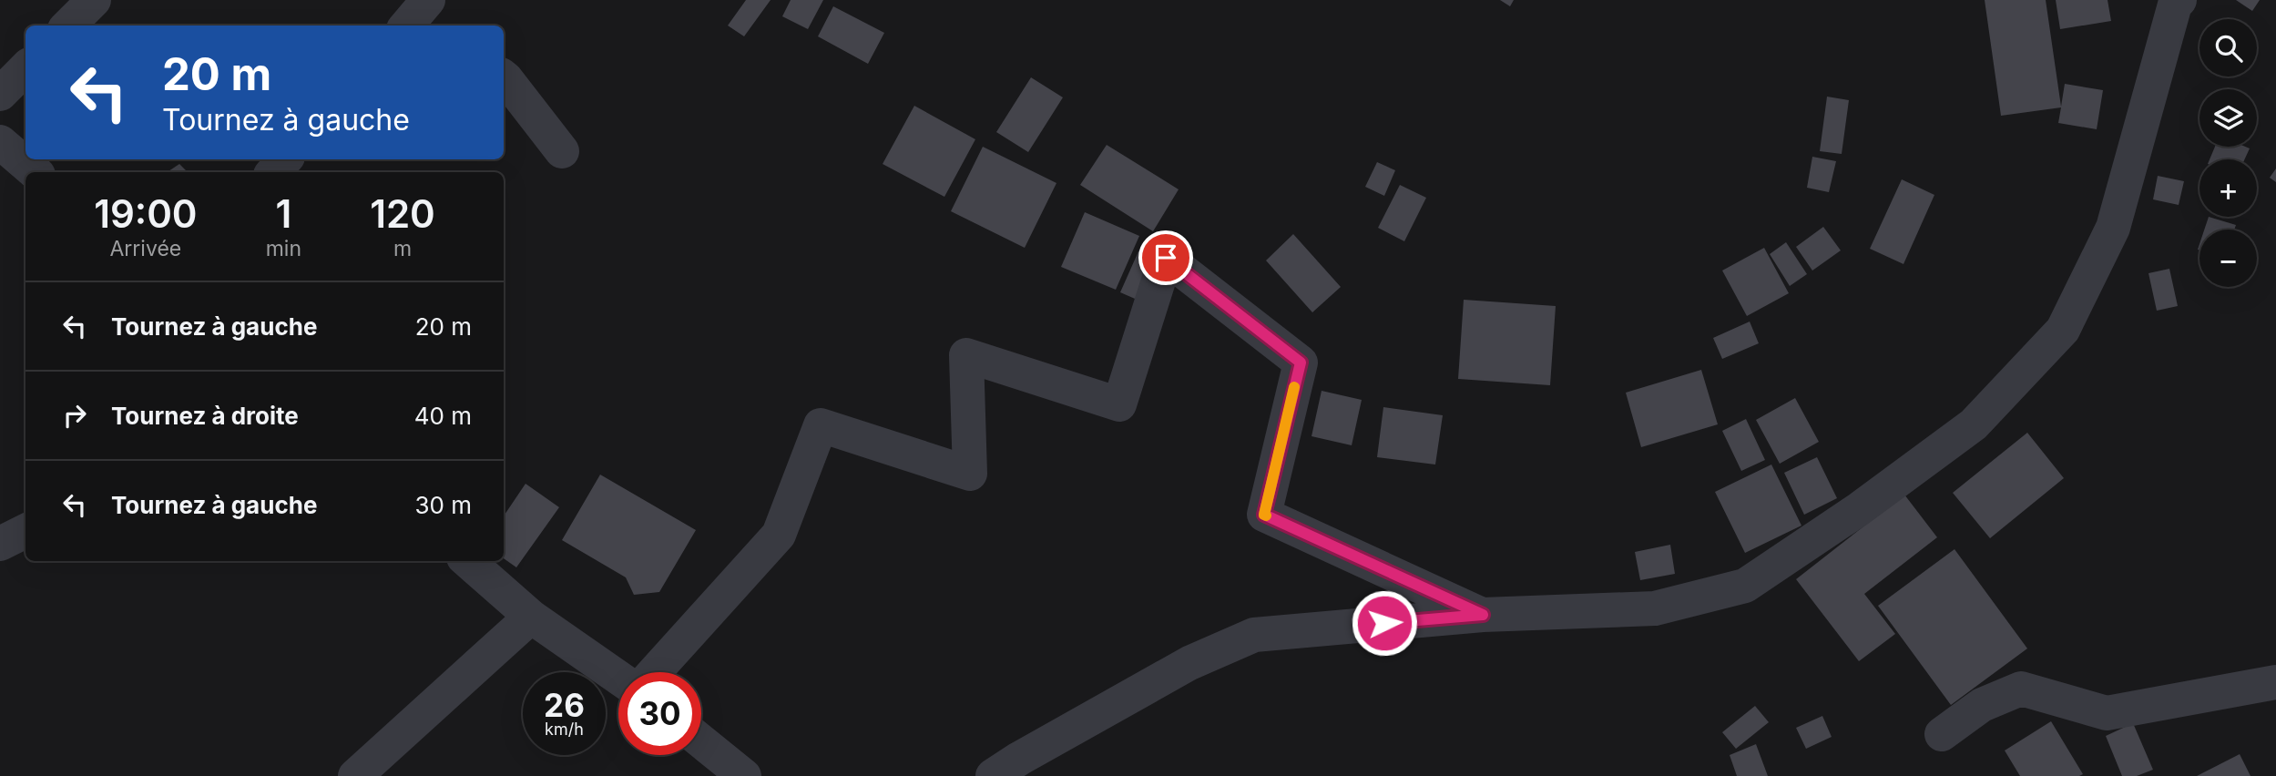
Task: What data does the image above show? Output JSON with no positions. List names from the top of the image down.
{
  "page": {
    "map_buttons": ["+", "−"],
    "turn": ["20 m", "Tournez à gauche"],
    "eta": [
      "19:00",
      "Arrivée",
      "1",
      "min",
      "120",
      "m"
    ],
    "list": [
      {
        "name": "Tournez à gauche",
        "value": "20 m"
      },
      {
        "name": "Tournez à droite",
        "value": "40 m"
      },
      {
        "name": "Tournez à gauche",
        "value": "30 m"
      }
    ],
    "speed": "26 km/h",
    "limit": "30"
  }
}
